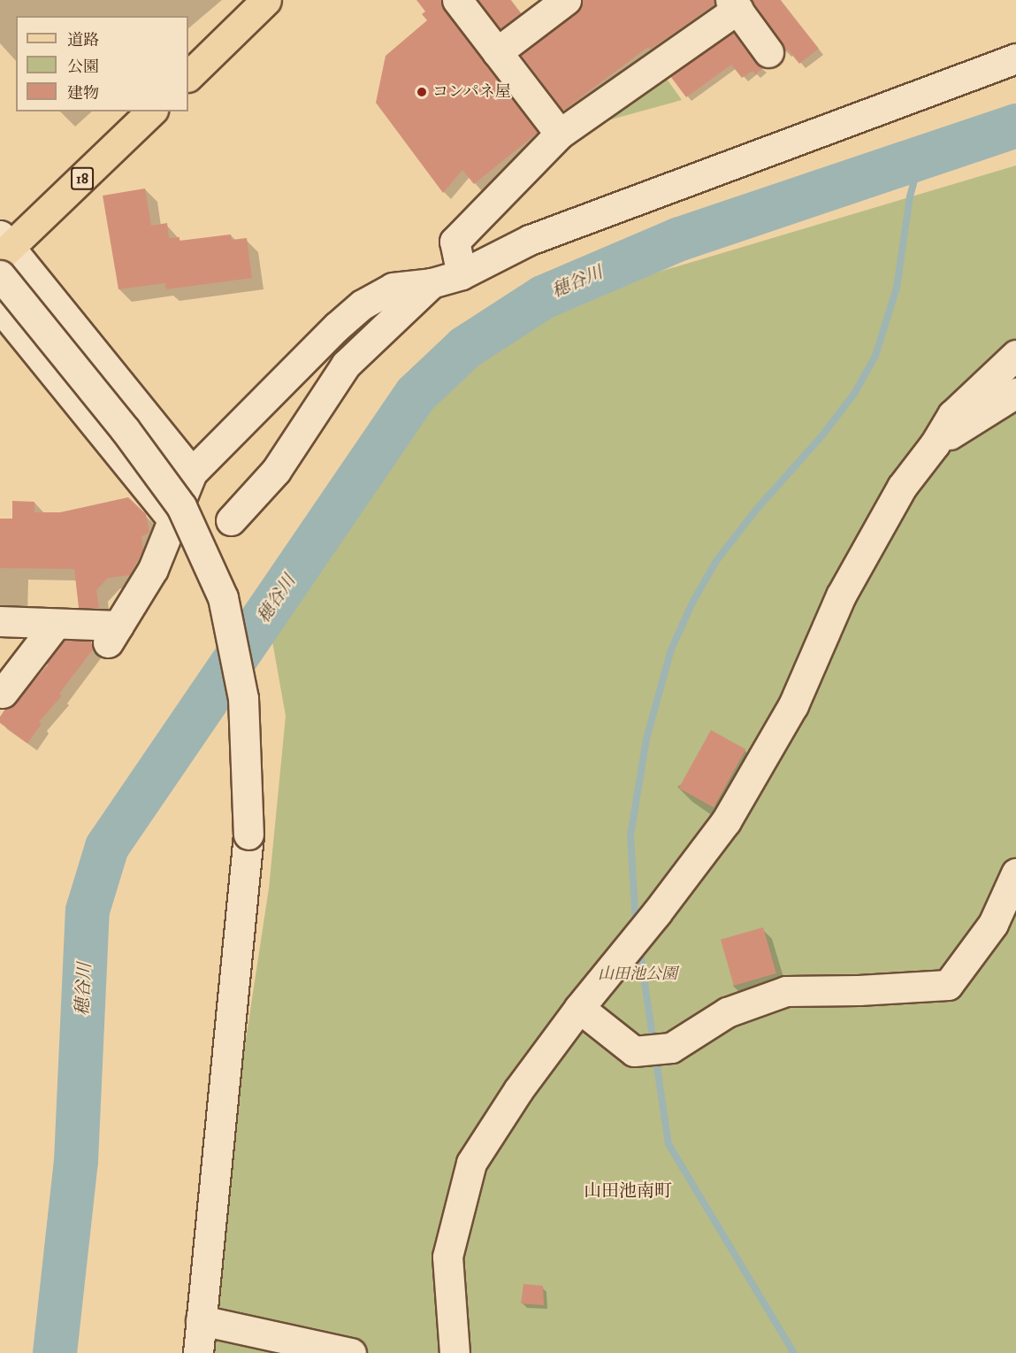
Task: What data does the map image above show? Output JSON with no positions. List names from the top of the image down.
{
  "streets": {
    "main road": ["18"]
  },
  "districts": ["山田池南町"],
  "water": ["穂谷川"],
  "parks": ["山田池公園"],
  "places": ["コンパネ屋"],
  "legend": ["道路", "公園", "建物"]
}
